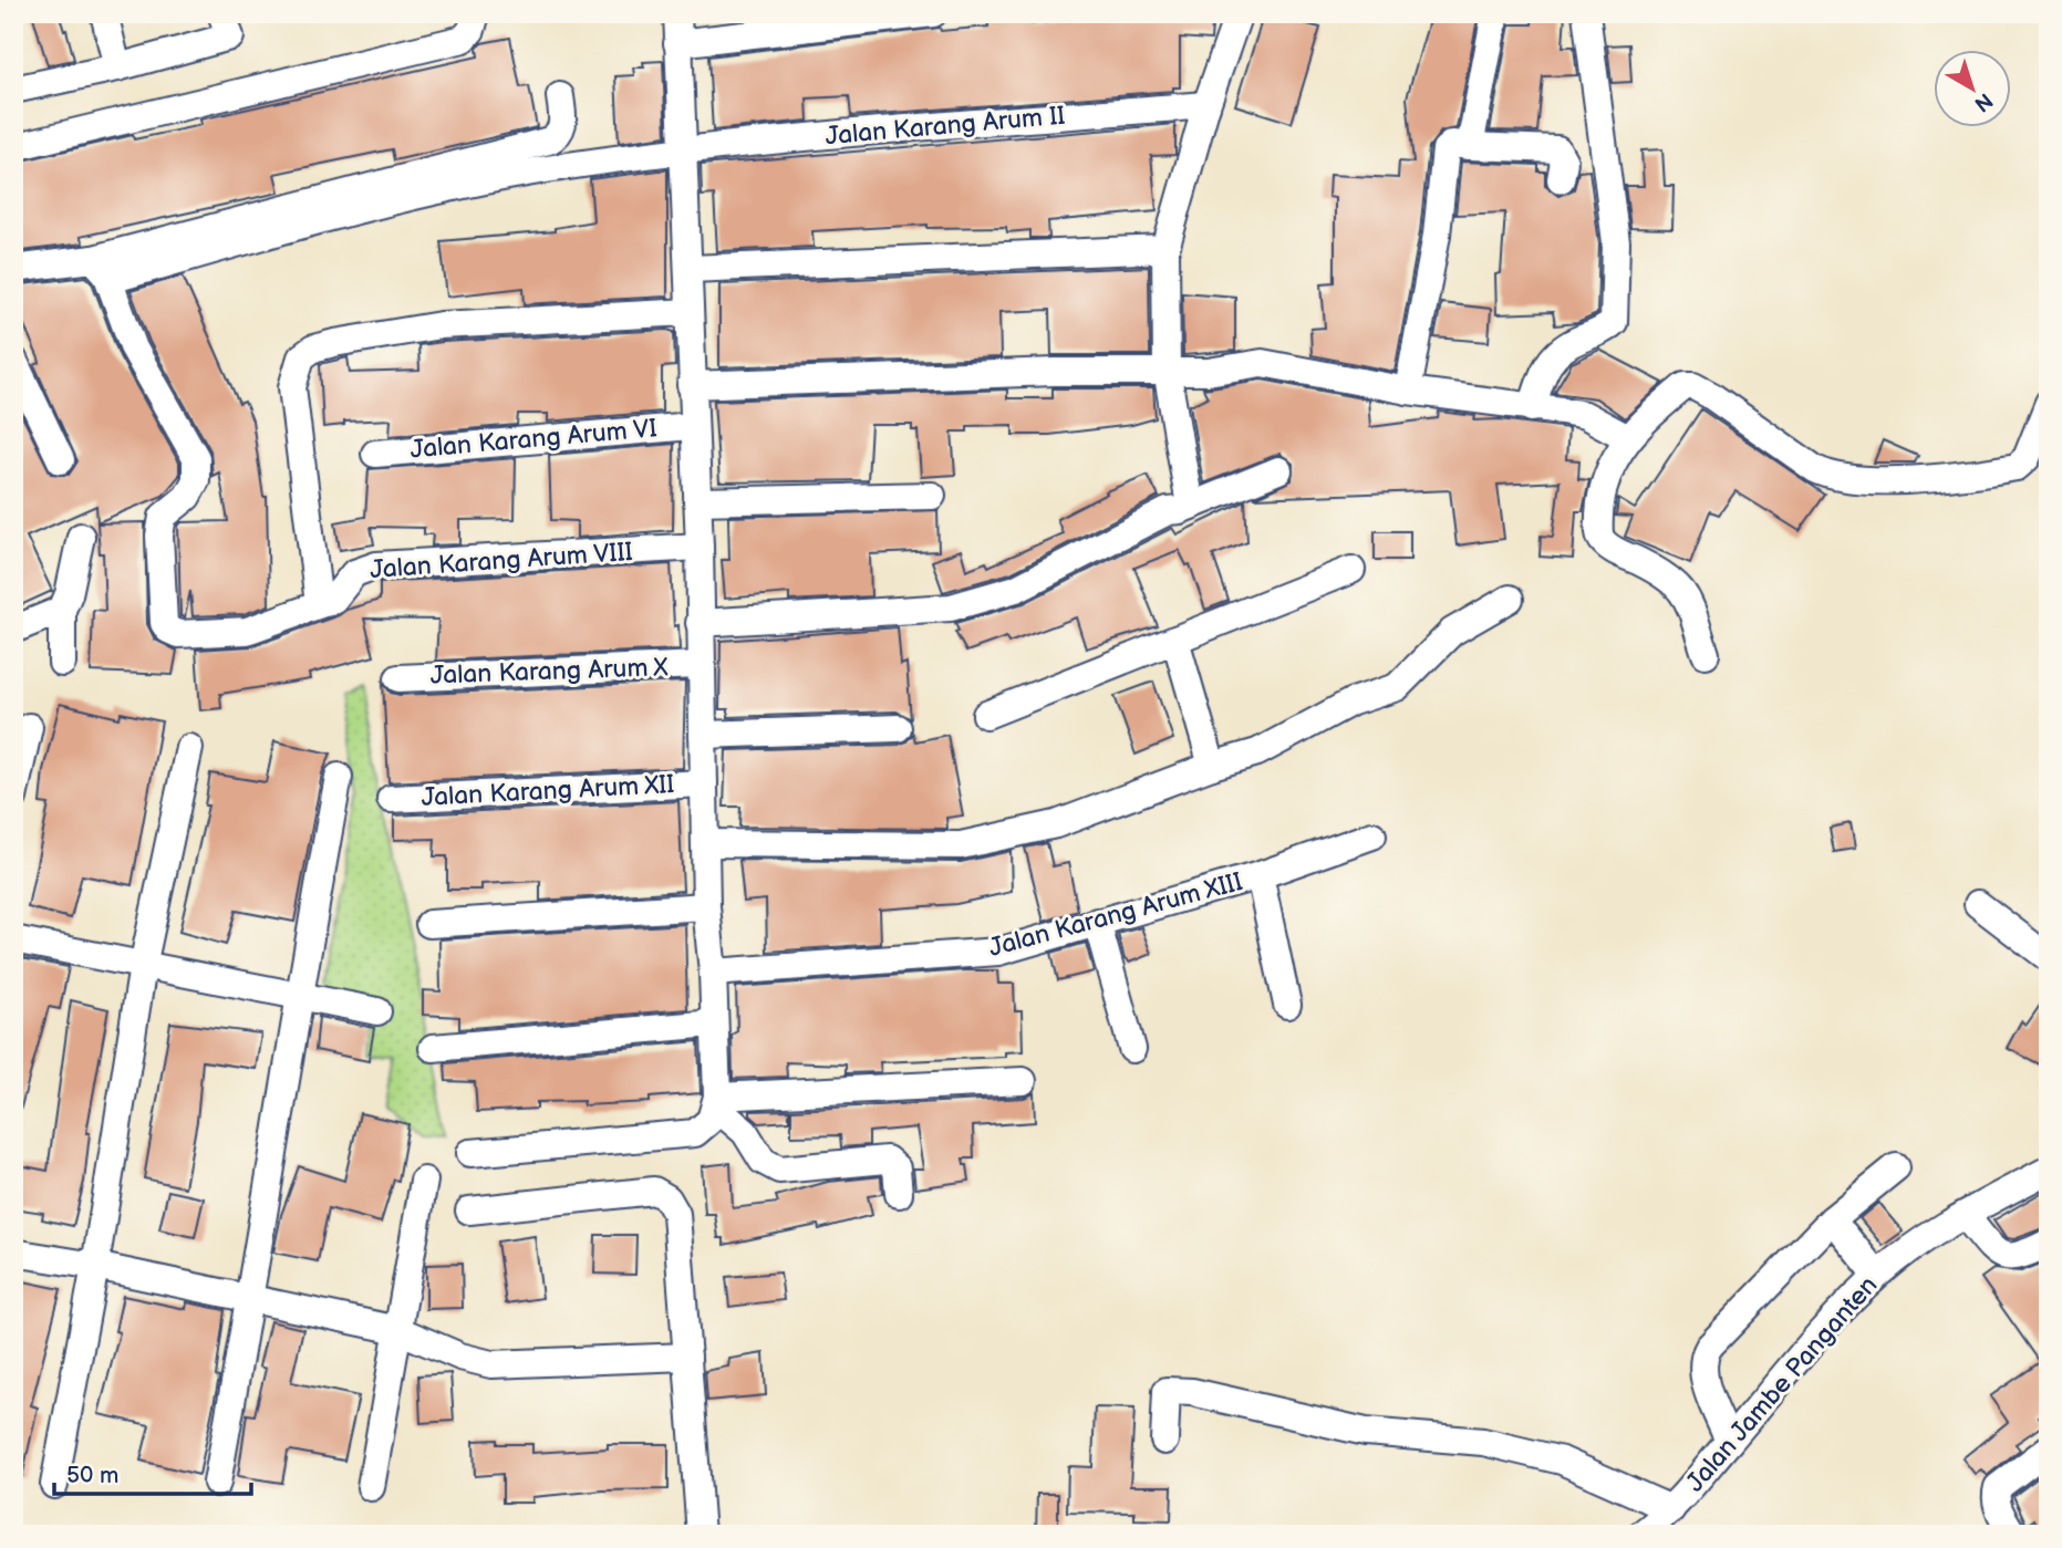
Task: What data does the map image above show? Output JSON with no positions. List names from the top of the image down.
{
  "streets": {
    "street": [
      "Jalan Karang Arum II",
      "Jalan Karang Arum VI",
      "Jalan Karang Arum VIII",
      "Jalan Karang Arum X",
      "Jalan Karang Arum XII",
      "Jalan Karang Arum XIII",
      "Jalan Jambe Panganten"
    ]
  },
  "crossings": [
    ["Jalan Karang Arum II", "Jalan Karang Arum VIII"]
  ],
  "scale_bar": "50 m",
  "north": "bottom right"
}
